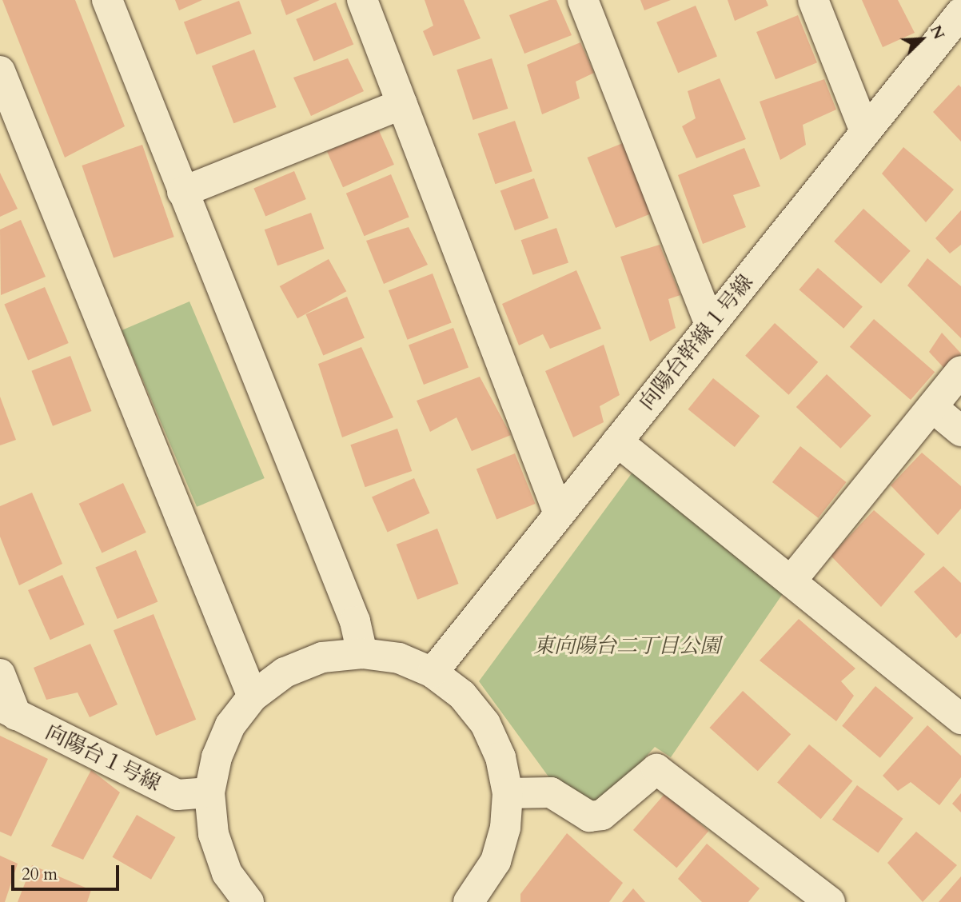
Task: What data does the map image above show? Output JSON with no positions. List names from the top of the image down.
{
  "streets": {
    "street": ["向陽台幹線１号線", "向陽台１号線"]
  },
  "parks": ["東向陽台二丁目公園"],
  "scale_bar": "20 m",
  "north": "top right"
}
